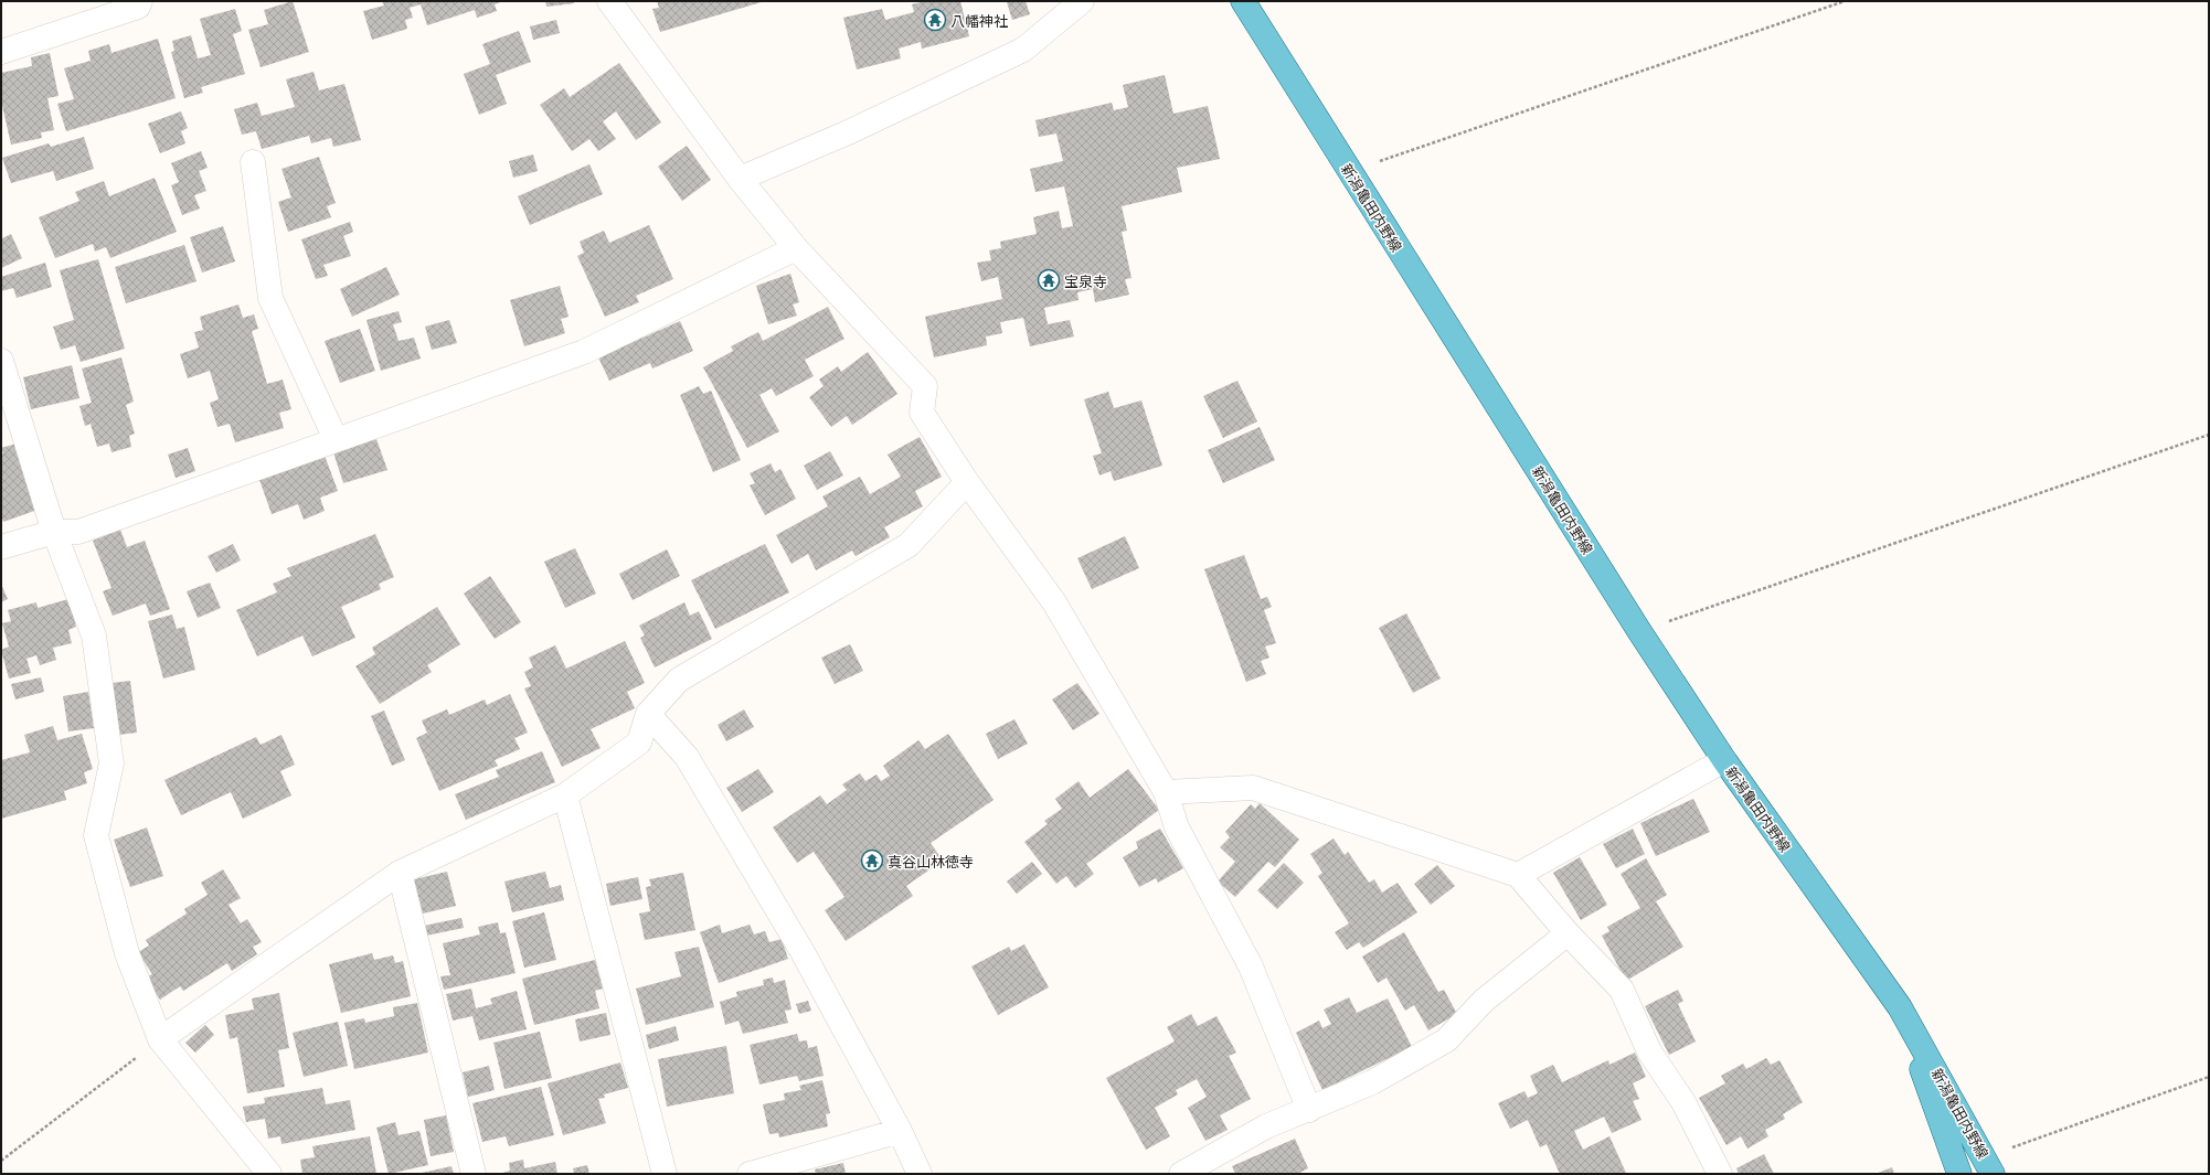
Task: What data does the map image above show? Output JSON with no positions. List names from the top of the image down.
{
  "streets": {
    "main road": ["新潟亀田内野線"]
  },
  "places": {
    "temple": ["八幡神社", "宝泉寺", "真谷山林徳寺"]
  }
}
